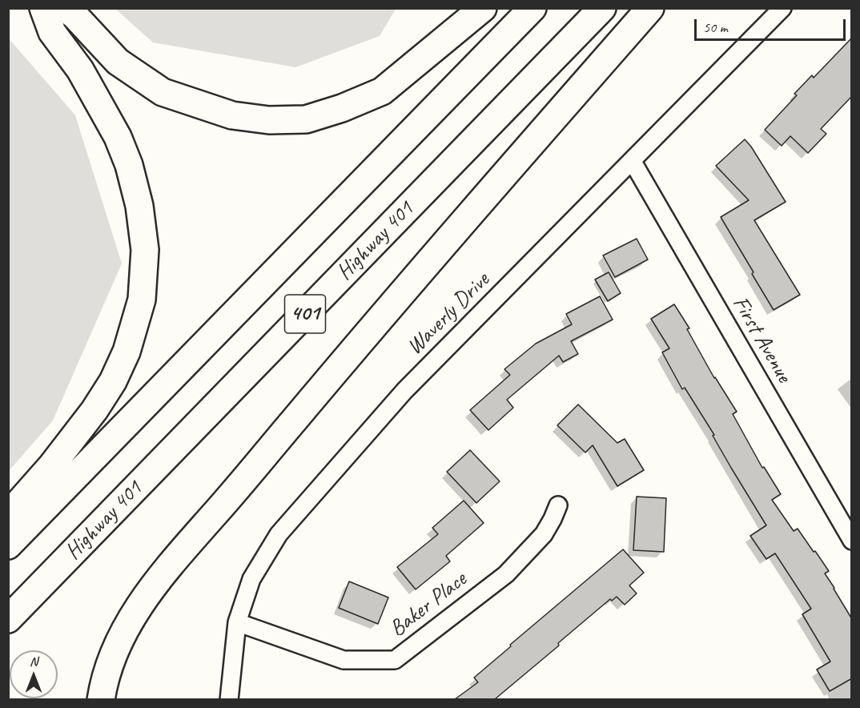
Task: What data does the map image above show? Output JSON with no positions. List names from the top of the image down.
{
  "streets": {
    "highway": ["Highway 401", "401"],
    "street": ["Waverly Drive", "First Avenue", "Baker Place"]
  },
  "crossings": [
    ["Waverly Drive", "First Avenue"],
    ["Waverly Drive", "Baker Place"]
  ],
  "scale_bar": "50 m",
  "north": "top"
}
